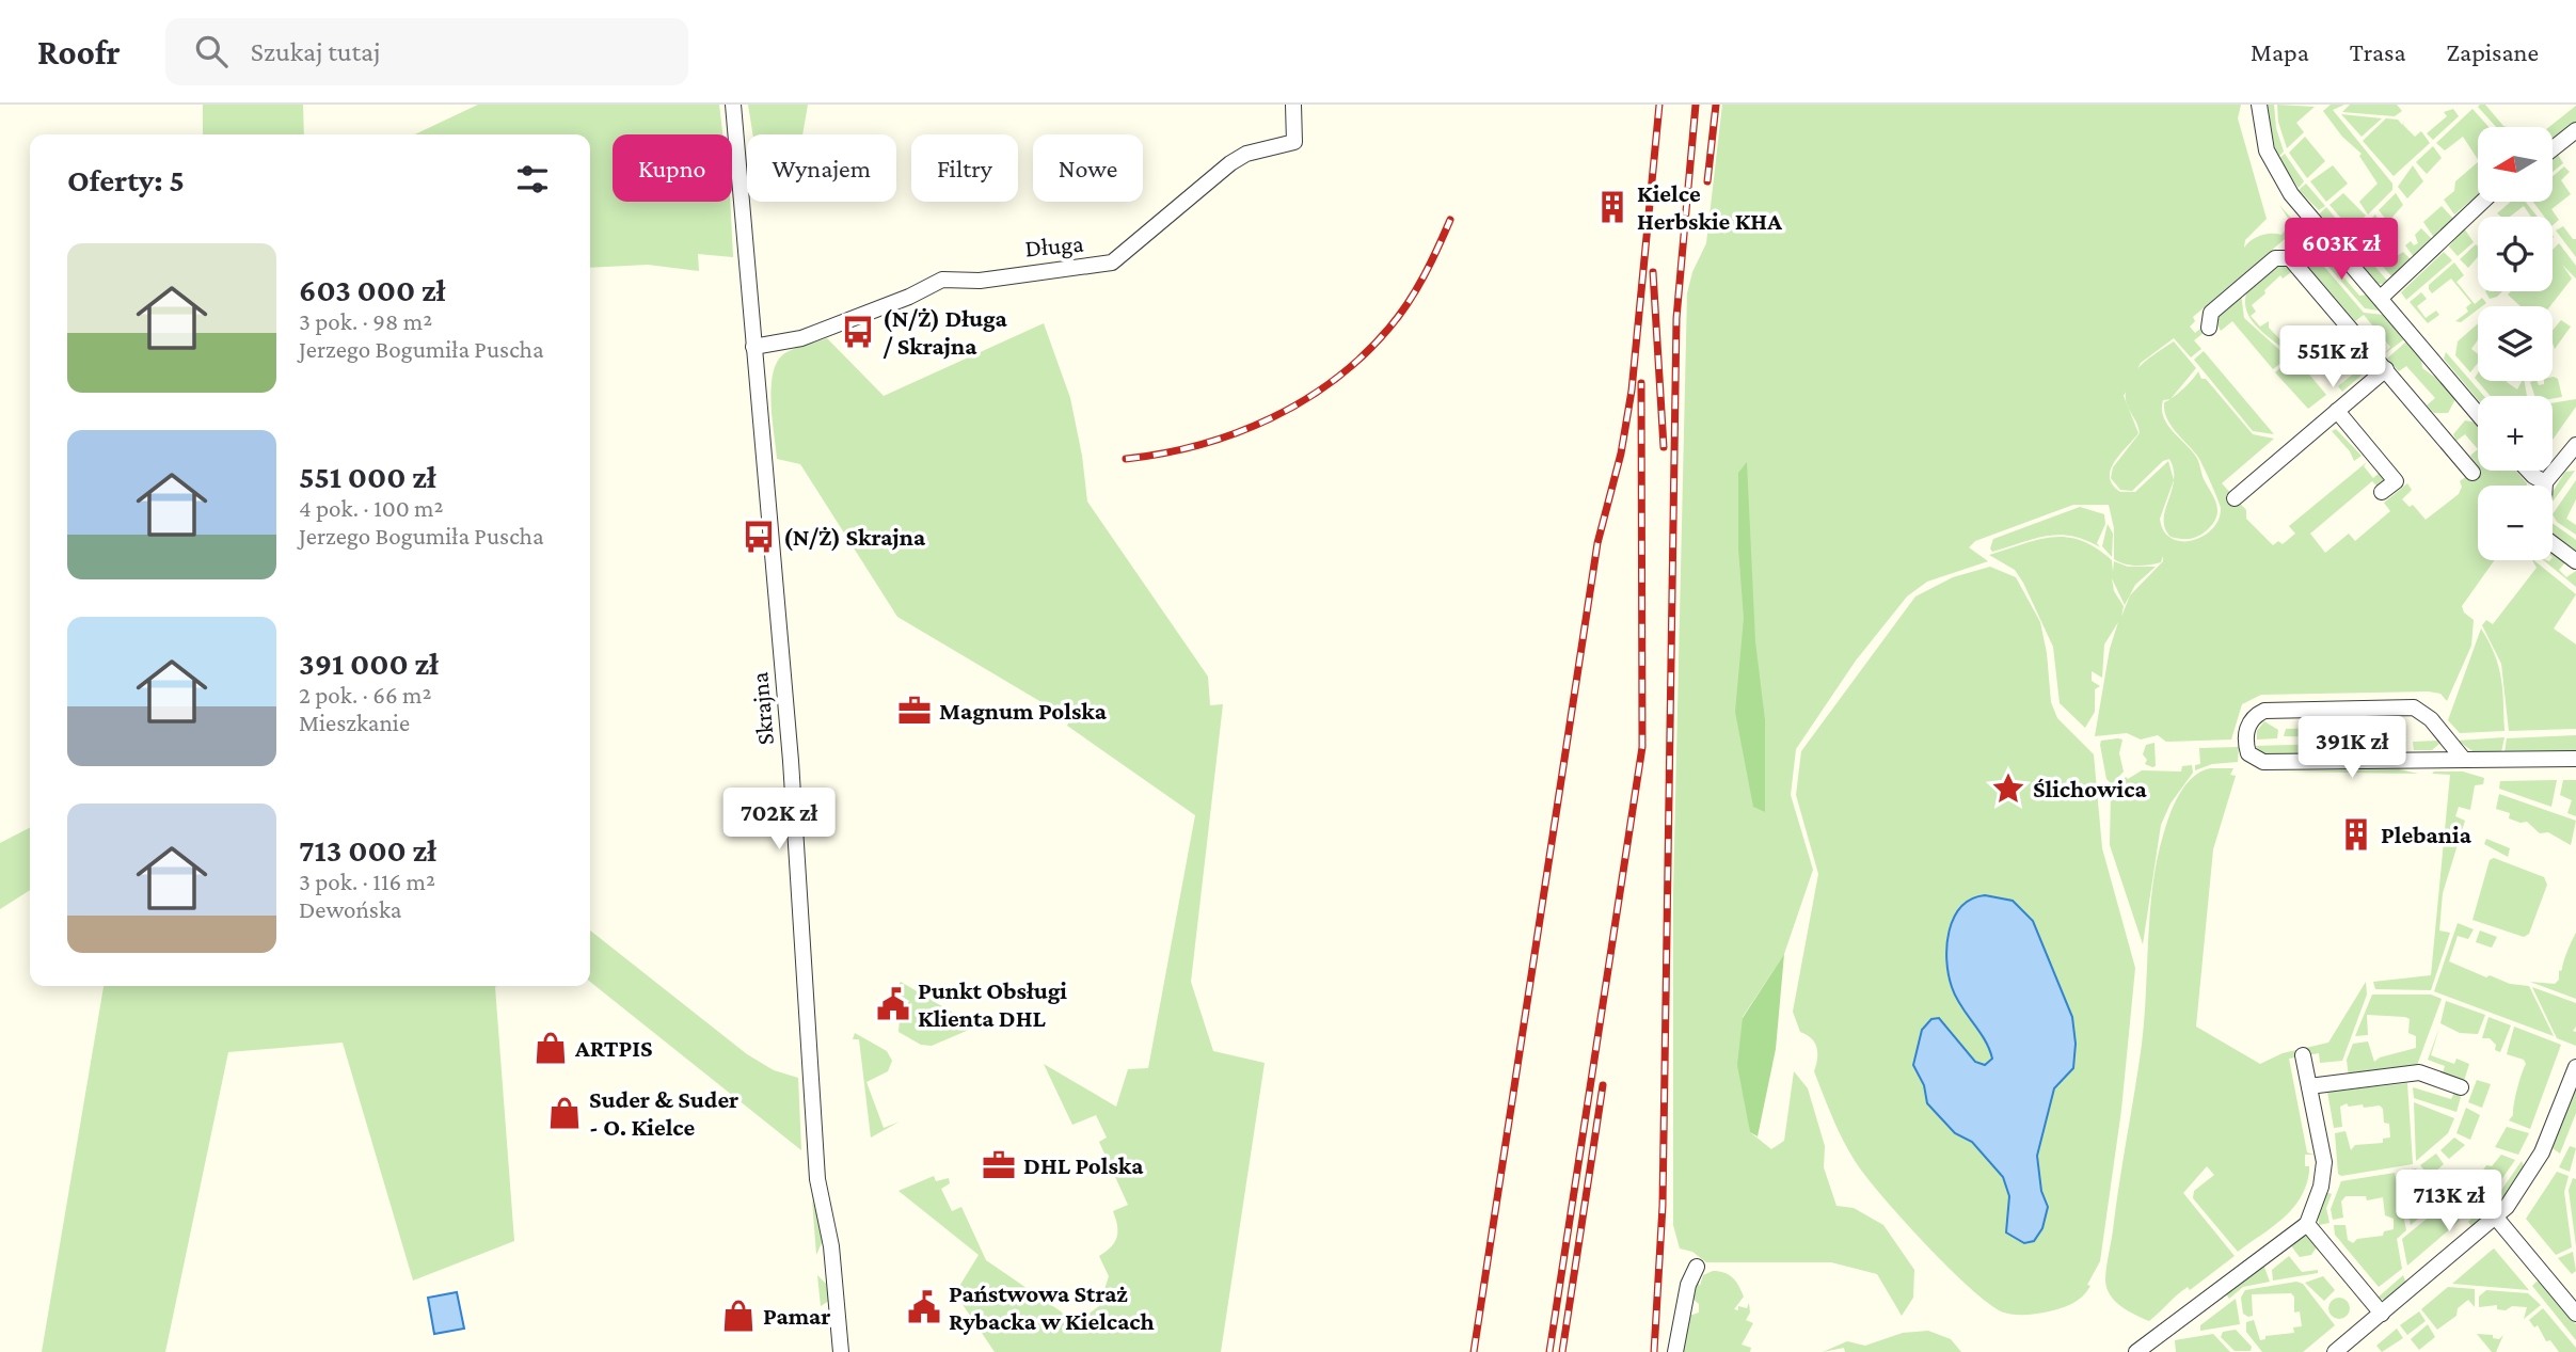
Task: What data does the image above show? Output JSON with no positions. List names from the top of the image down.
{
  "streets": {
    "street": ["Długa", "Skrajna"]
  },
  "crossings": [
    ["Długa", "Skrajna"]
  ],
  "places": {
    "building": ["Kielce Herbskie KHA", "Plebania"],
    "bus stop": ["(N/Ż) Długa / Skrajna", "(N/Ż) Skrajna"],
    "office": ["Magnum Polska", "DHL Polska"],
    "place": ["Ślichowica"],
    "public building": ["Punkt Obsługi Klienta DHL", "Państwowa Straż Rybacka w Kielcach"],
    "shop": ["ARTPIS", "Suder & Suder - O. Kielce", "Pamar"]
  },
  "north": "left",
  "page": {
    "header": "Roofr",
    "search": "Szukaj tutaj",
    "nav": ["Mapa", "Trasa", "Zapisane"],
    "map_buttons": ["+", "−"],
    "chip": [
      "Kupno",
      "Wynajem",
      "Filtry",
      "Nowe"
    ],
    "heading": "Oferty: 5",
    "price": [
      "603K zł",
      "551K zł",
      "391K zł",
      "702K zł",
      "713K zł"
    ],
    "list": [
      {
        "name": "603 000 zł",
        "note": "3 pok. · 98 m² · Jerzego Bogumiła Puscha"
      },
      {
        "name": "551 000 zł",
        "note": "4 pok. · 100 m² · Jerzego Bogumiła Puscha"
      },
      {
        "name": "391 000 zł",
        "note": "2 pok. · 66 m² · Mieszkanie"
      },
      {
        "name": "713 000 zł",
        "note": "3 pok. · 116 m² · Dewońska"
      }
    ]
  }
}
